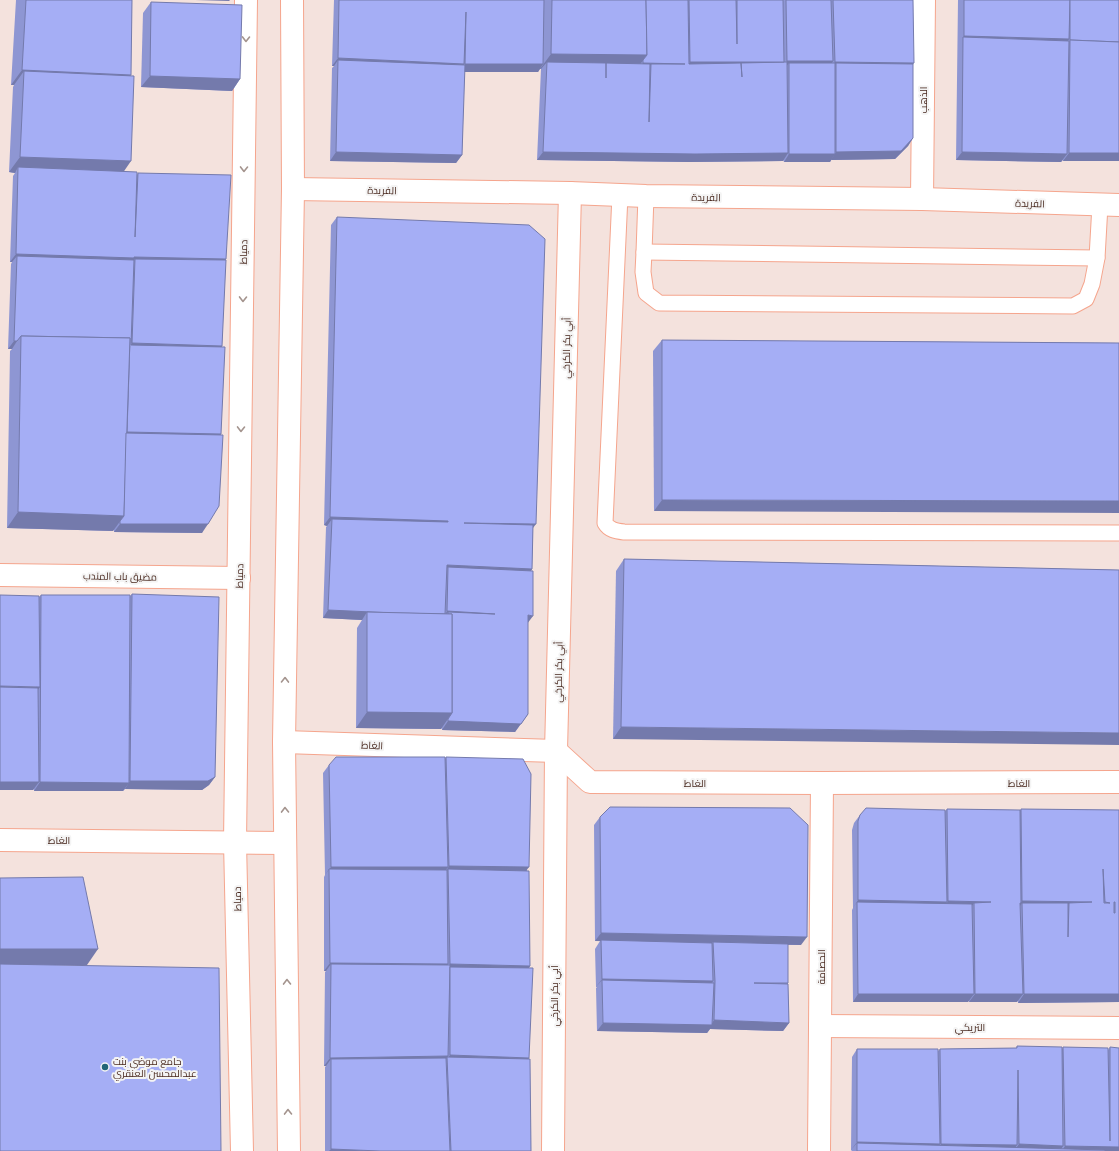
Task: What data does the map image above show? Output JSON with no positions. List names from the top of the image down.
{
  "streets": {
    "street": [
      "الذهب",
      "الفريدة",
      "دمياط",
      "أبي بكر الكرخي",
      "مضيق باب المندب",
      "الغاط",
      "الحصامة",
      "التريكي"
    ]
  },
  "crossings": [
    ["الذهب", "الفريدة"],
    ["الفريدة", "أبي بكر الكرخي"],
    ["دمياط", "مضيق باب المندب"],
    ["دمياط", "الغاط"],
    ["أبي بكر الكرخي", "الغاط"],
    ["الغاط", "الحصامة"],
    ["الحصامة", "التريكي"]
  ],
  "places": ["جامع موضي بنت عبدالمحسن العنقري"]
}
